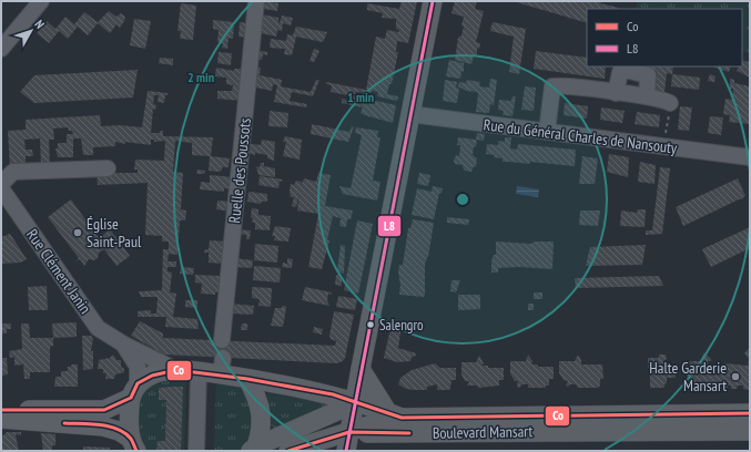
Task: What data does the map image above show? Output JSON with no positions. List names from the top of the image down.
{
  "streets": {
    "main road": ["Boulevard Mansart"],
    "street": ["Rue du Général Charles de Nansouty", "Ruelle des Poussots", "Rue Clément Janin"]
  },
  "places": ["Église Saint-Paul", "Salengro", "Halte Garderie Mansart"],
  "lines": ["transit line L8", "transit line Co"],
  "legend": ["Co", "L8"],
  "north": "top right",
  "rings": ["2 min", "1 min"]
}
